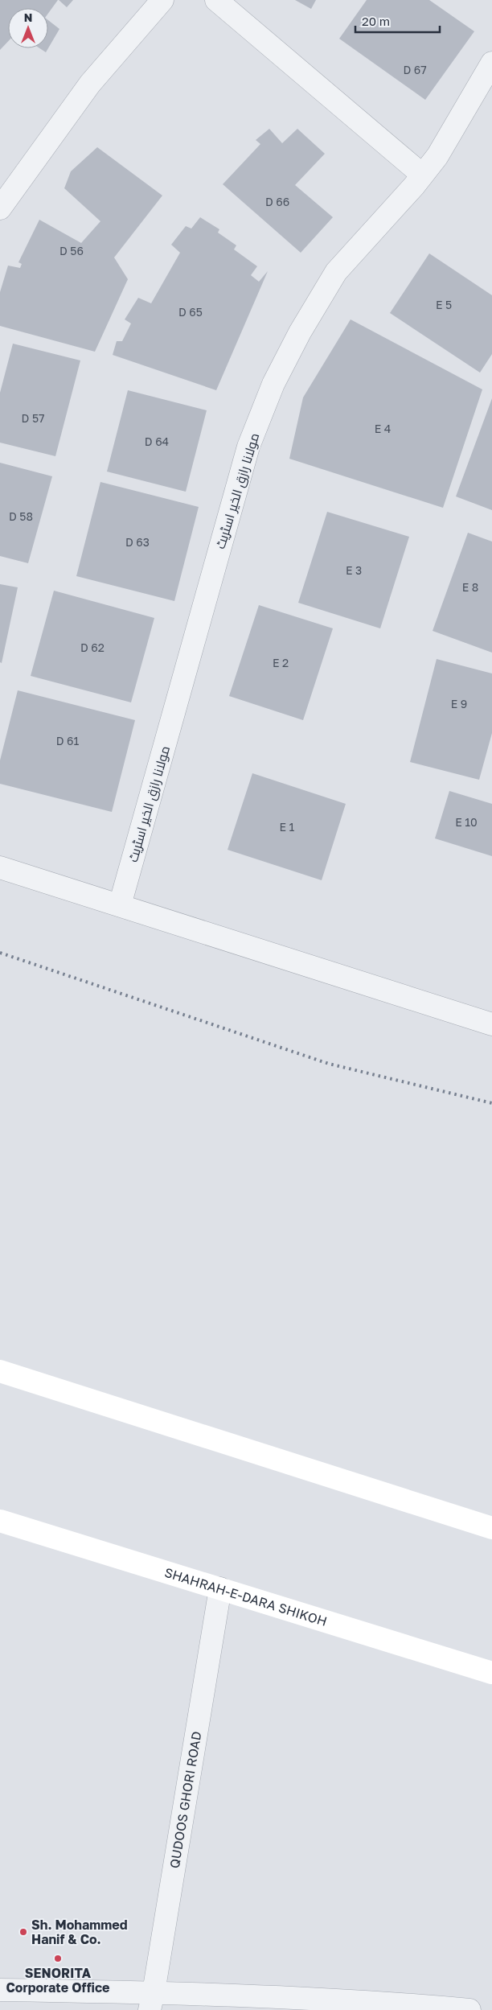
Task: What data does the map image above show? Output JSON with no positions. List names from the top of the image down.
{
  "streets": {
    "main road": ["SHAHRAH-E-DARA SHIKOH"],
    "street": ["مولانا رازق الخیر اسٹریٹ", "QUDOOS GHORI ROAD"]
  },
  "crossings": [
    ["SHAHRAH-E-DARA SHIKOH", "QUDOOS GHORI ROAD"]
  ],
  "places": ["Sh. Mohammed Hanif & Co.", "SENORITA Corporate Office"],
  "house_numbers": [
    "D 67",
    "D 66",
    "D 56",
    "E 5",
    "D 65",
    "D 57",
    "E 4",
    "D 64",
    "D 58",
    "D 63",
    "E 3",
    "E 8",
    "D 62",
    "E 2",
    "E 9",
    "D 61",
    "E 10",
    "E 1"
  ],
  "scale_bar": "20 m",
  "north": "top"
}
